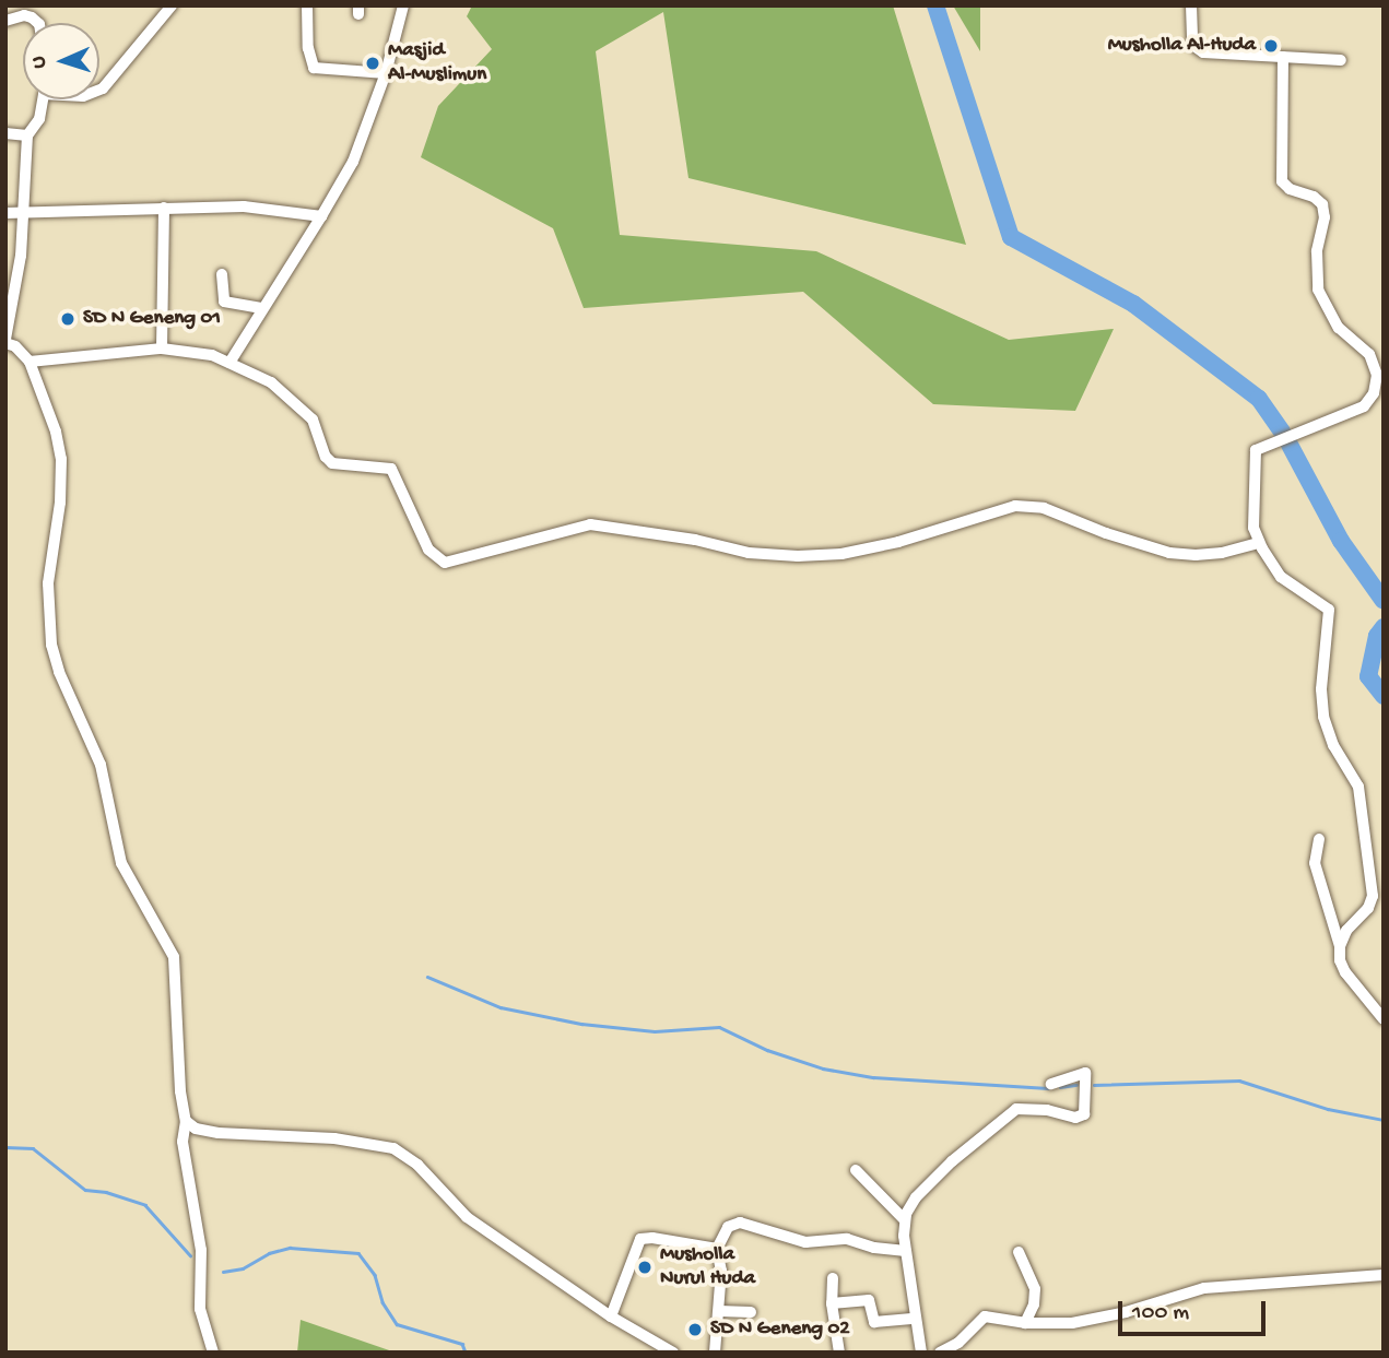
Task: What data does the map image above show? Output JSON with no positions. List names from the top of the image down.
{
  "places": [
    "Musholla Al-Huda",
    "Masjid Al-Muslimun",
    "SD N Geneng 01",
    "Musholla Nurul Huda",
    "SD N Geneng 02"
  ],
  "scale_bar": "100 m",
  "north": "left"
}
